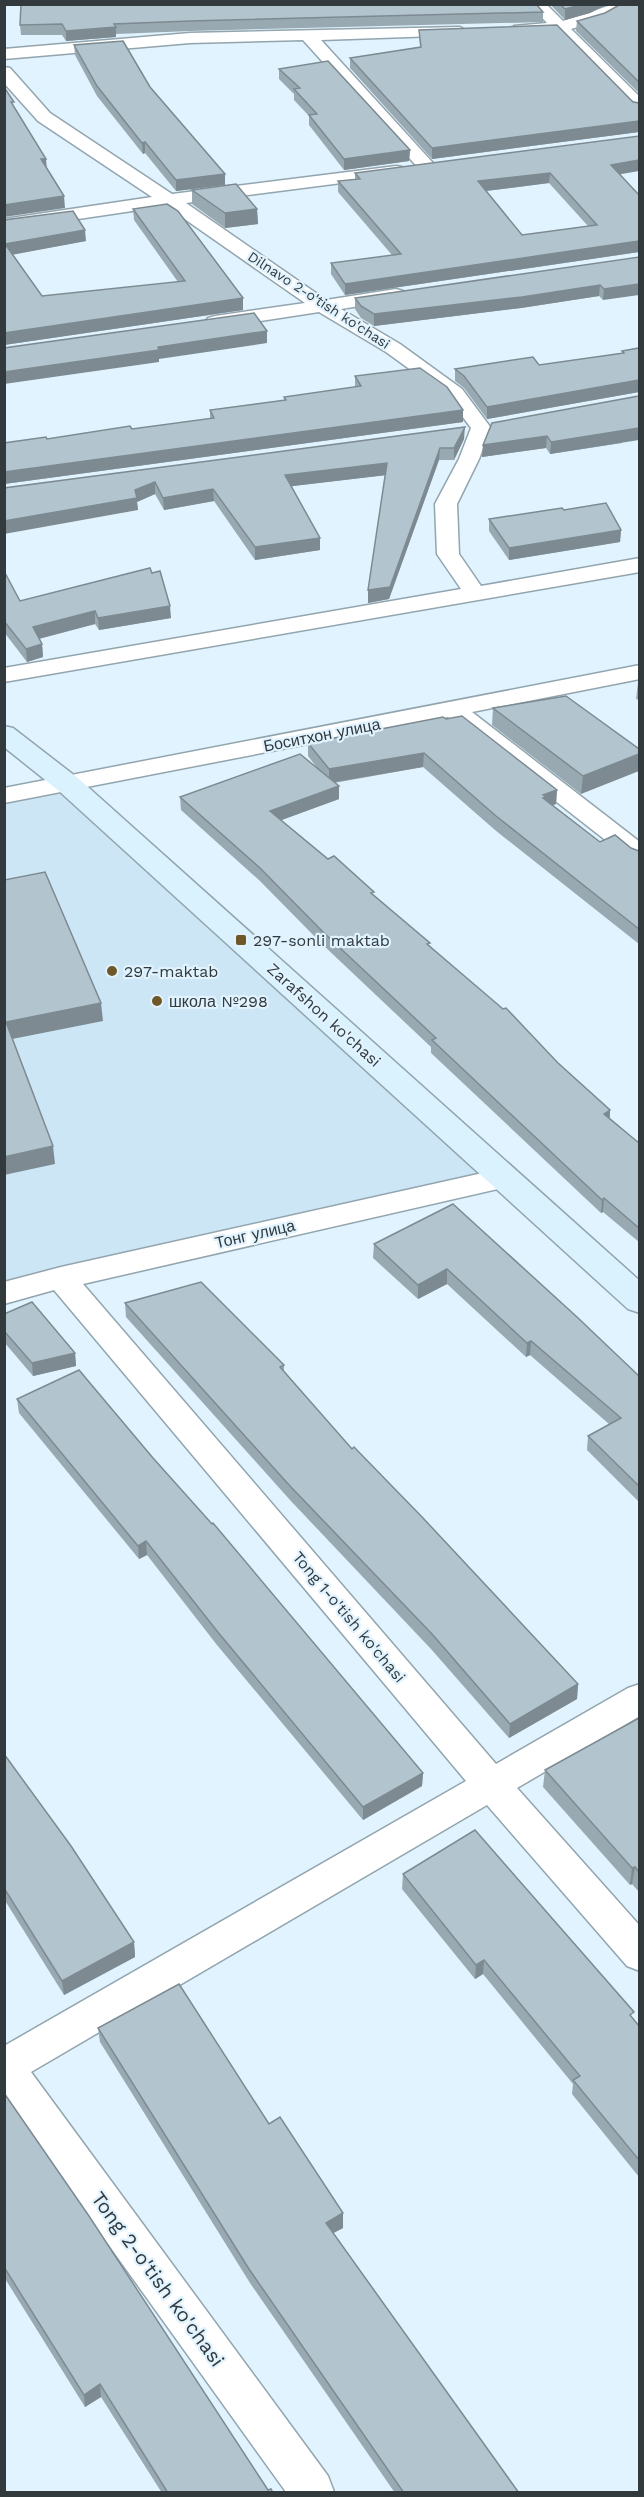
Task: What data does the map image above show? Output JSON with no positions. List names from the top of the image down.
{
  "streets": {
    "street": [
      "Dilnavo 2-o'tish ko'chasi",
      "Боситхон улица",
      "Zarafshon ko'chasi",
      "Тонг улица",
      "Tong 1-o'tish ko'chasi",
      "Tong 2-o'tish ko'chasi"
    ]
  },
  "crossings": [
    ["Боситхон улица", "Zarafshon ko'chasi"],
    ["Zarafshon ko'chasi", "Тонг улица"],
    ["Тонг улица", "Tong 1-o'tish ko'chasi"]
  ],
  "places": {
    "transit": ["297-sonli maktab"],
    "other": ["297-maktab", "школа №298"]
  }
}
